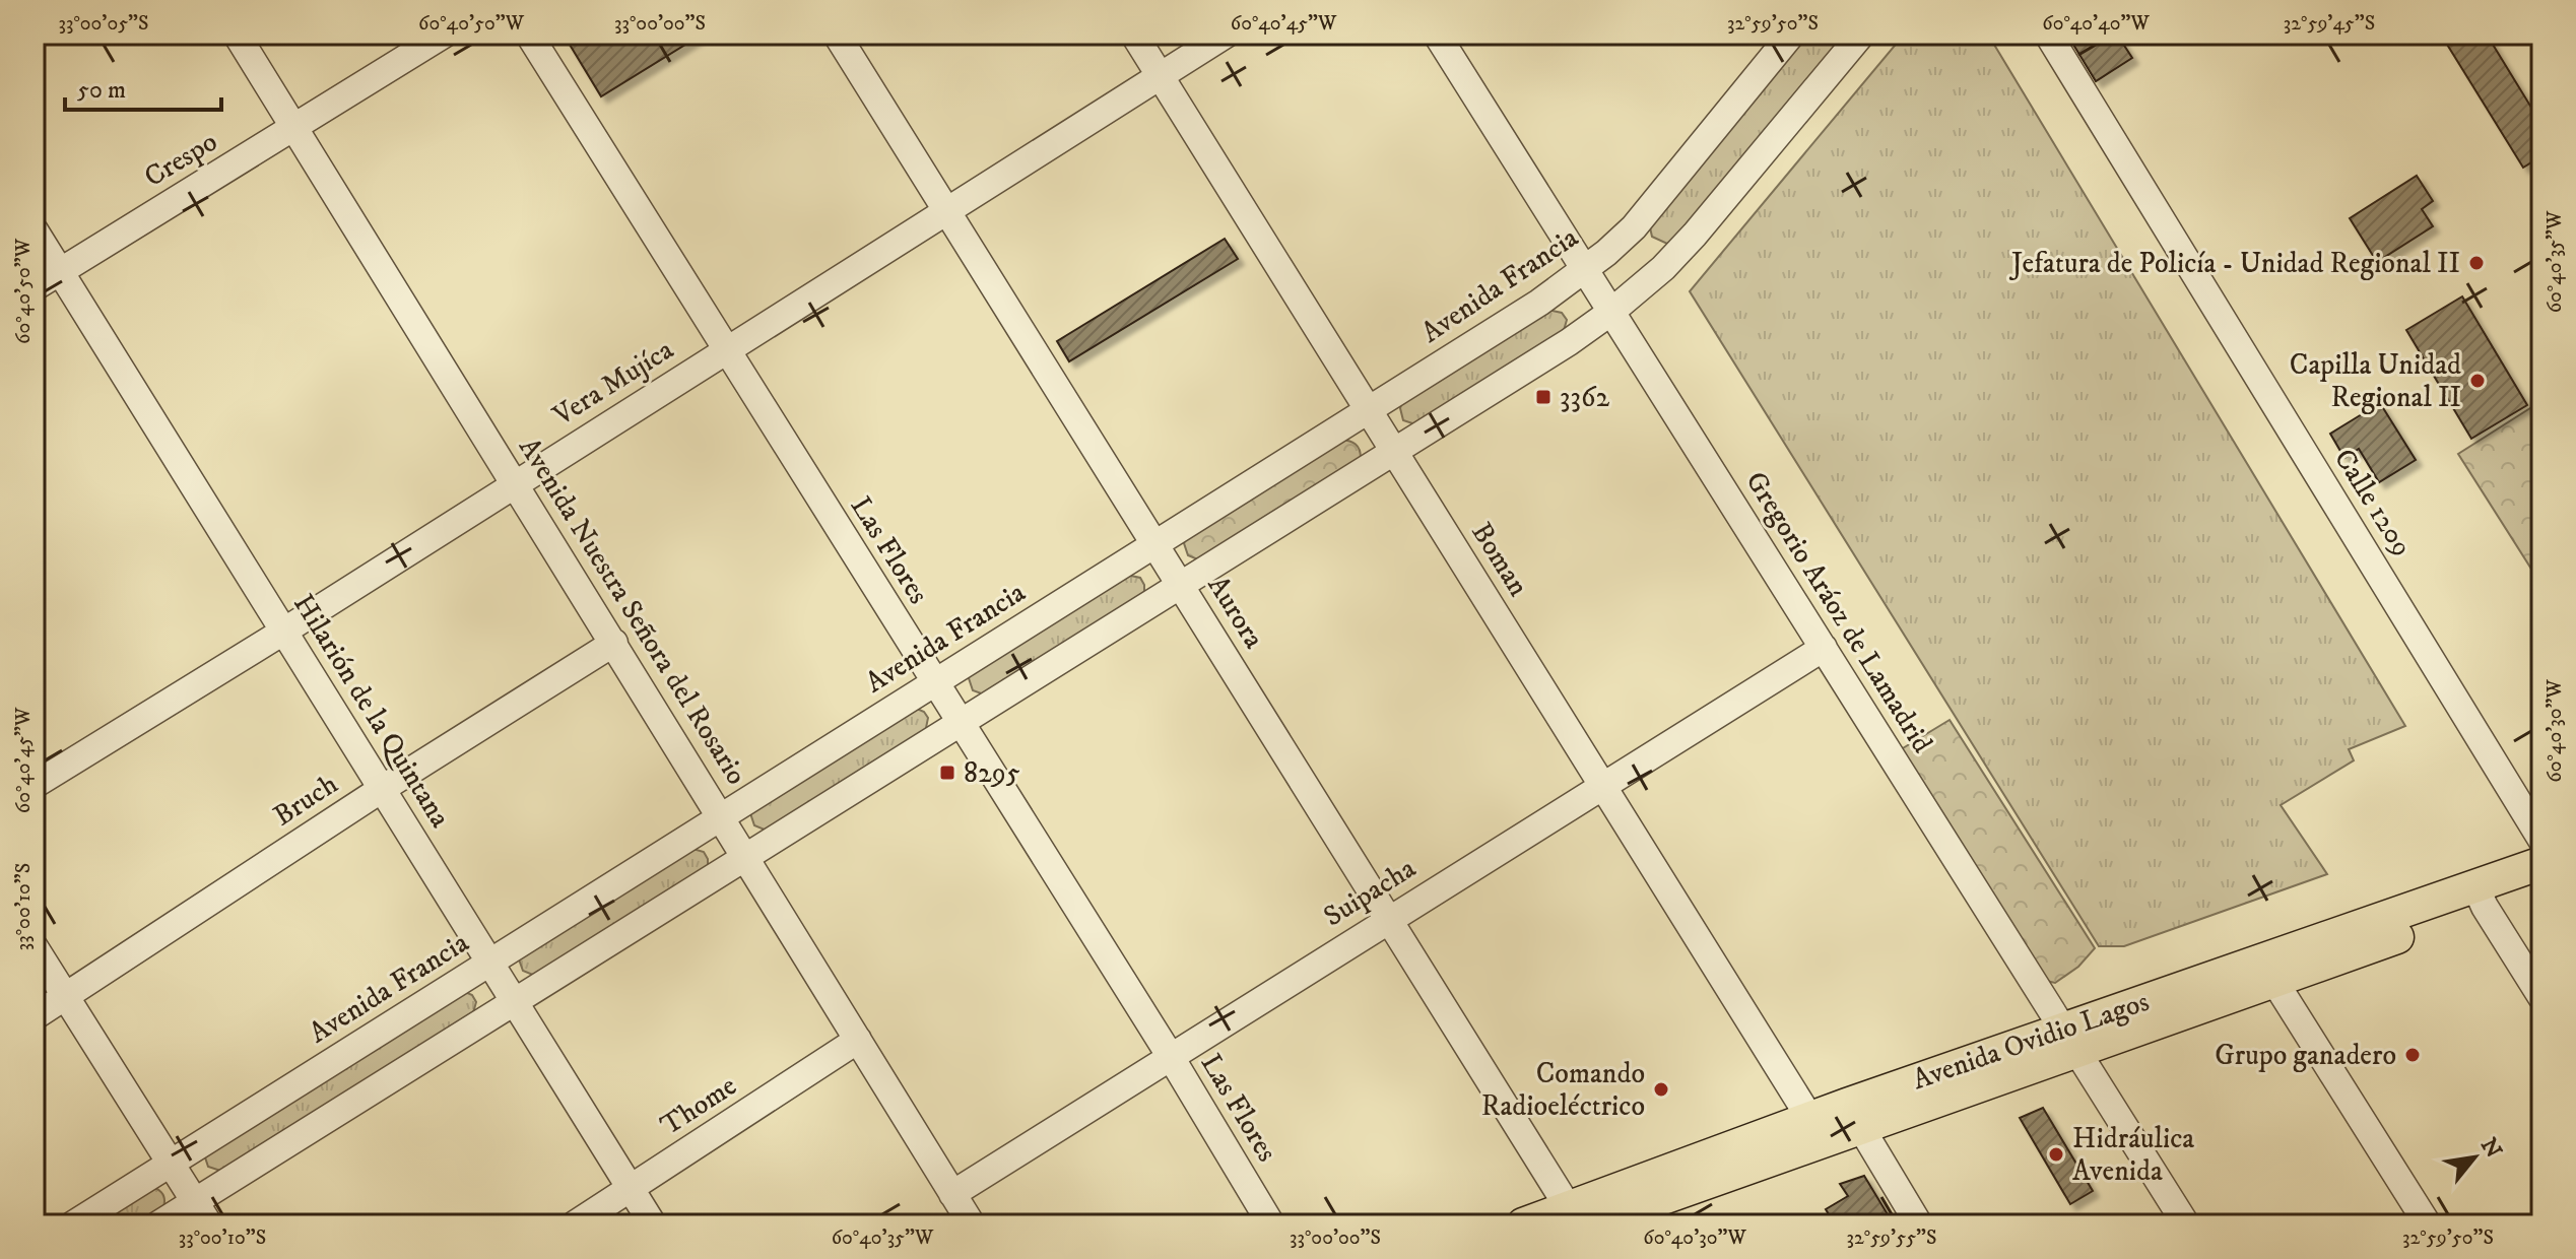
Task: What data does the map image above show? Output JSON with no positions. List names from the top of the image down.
{
  "streets": {
    "main road": ["Avenida Ovidio Lagos"],
    "street": [
      "Crespo",
      "Avenida Francia",
      "Vera Mujíca",
      "Calle 1209",
      "Las Flores",
      "Boman",
      "Avenida Nuestra Señora del Rosario",
      "Aurora",
      "Gregorio Aráoz de Lamadrid",
      "Hilarión de la Quintana",
      "Bruch",
      "Suipacha",
      "Thome"
    ]
  },
  "crossings": [
    ["Crespo", "Avenida Nuestra Señora del Rosario"],
    ["Crespo", "Hilarión de la Quintana"],
    ["Avenida Francia", "Las Flores"],
    ["Avenida Francia", "Boman"],
    ["Avenida Francia", "Avenida Nuestra Señora del Rosario"],
    ["Avenida Francia", "Aurora"],
    ["Avenida Francia", "Gregorio Aráoz de Lamadrid"],
    ["Avenida Francia", "Hilarión de la Quintana"],
    ["Vera Mujíca", "Las Flores"],
    ["Vera Mujíca", "Boman"],
    ["Vera Mujíca", "Avenida Nuestra Señora del Rosario"],
    ["Vera Mujíca", "Aurora"],
    ["Vera Mujíca", "Hilarión de la Quintana"],
    ["Las Flores", "Suipacha"],
    ["Boman", "Suipacha"],
    ["Boman", "Avenida Ovidio Lagos"],
    ["Avenida Nuestra Señora del Rosario", "Bruch"],
    ["Avenida Nuestra Señora del Rosario", "Suipacha"],
    ["Avenida Nuestra Señora del Rosario", "Thome"],
    ["Aurora", "Suipacha"],
    ["Aurora", "Avenida Ovidio Lagos"],
    ["Gregorio Aráoz de Lamadrid", "Suipacha"],
    ["Gregorio Aráoz de Lamadrid", "Avenida Ovidio Lagos"],
    ["Hilarión de la Quintana", "Bruch"],
    ["Hilarión de la Quintana", "Thome"]
  ],
  "places": {
    "other": [
      "Jefatura de Policía - Unidad Regional II",
      "Capilla Unidad Regional II",
      "Grupo ganadero",
      "Comando Radioeléctrico",
      "Hidráulica Avenida"
    ],
    "transit": ["3362", "8295"]
  },
  "scale_bar": "50 m",
  "north": "top right",
  "coordinates": [
    "33°00'05\"S",
    "60°40'50\"W",
    "33°00'00\"S",
    "60°40'45\"W",
    "32°59'50\"S",
    "60°40'40\"W",
    "32°59'45\"S",
    "60°40'35\"W",
    "60°40'30\"W",
    "33°00'10\"S",
    "32°59'55\"S"
  ]
}
